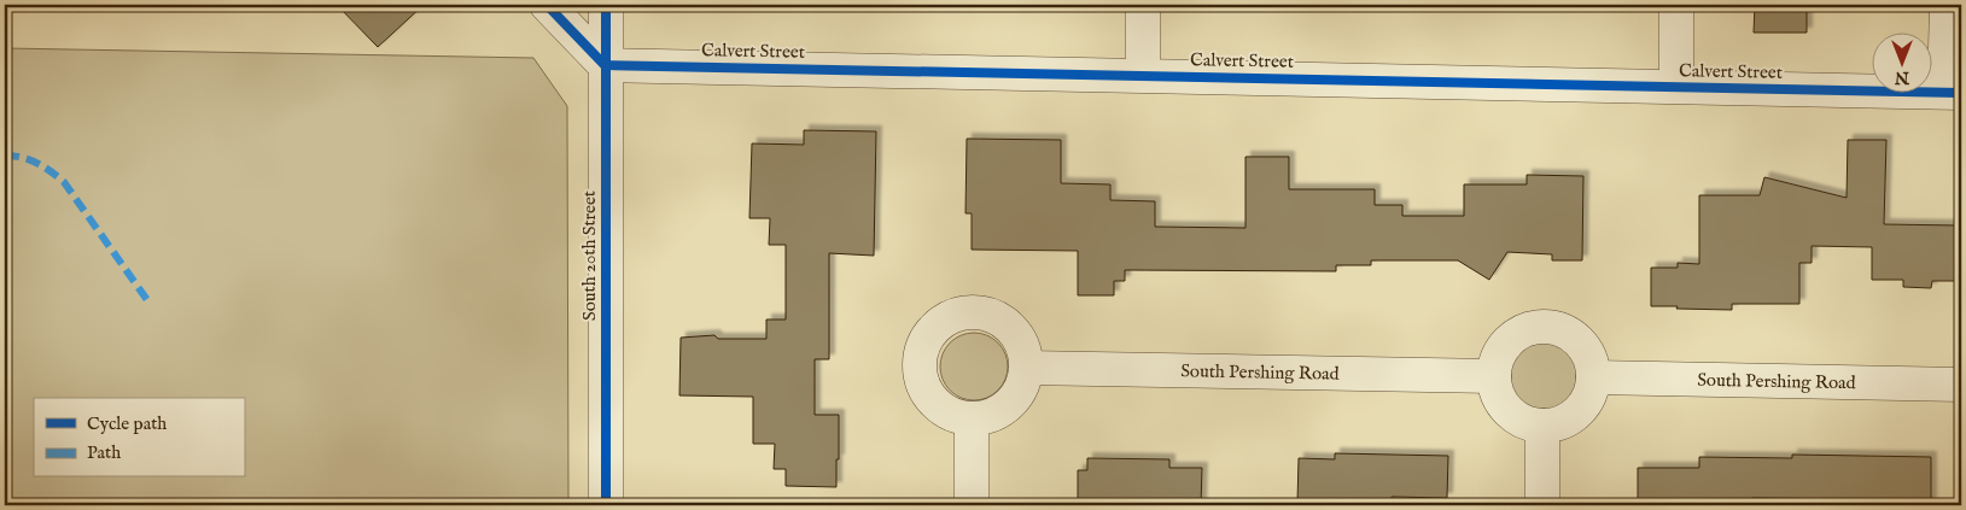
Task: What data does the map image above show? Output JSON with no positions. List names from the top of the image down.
{
  "streets": {
    "street": ["Calvert Street", "South 20th Street", "South Pershing Road"]
  },
  "crossings": [
    ["Calvert Street", "South 20th Street"]
  ],
  "legend": ["Cycle path", "Path"],
  "north": "bottom"
}
